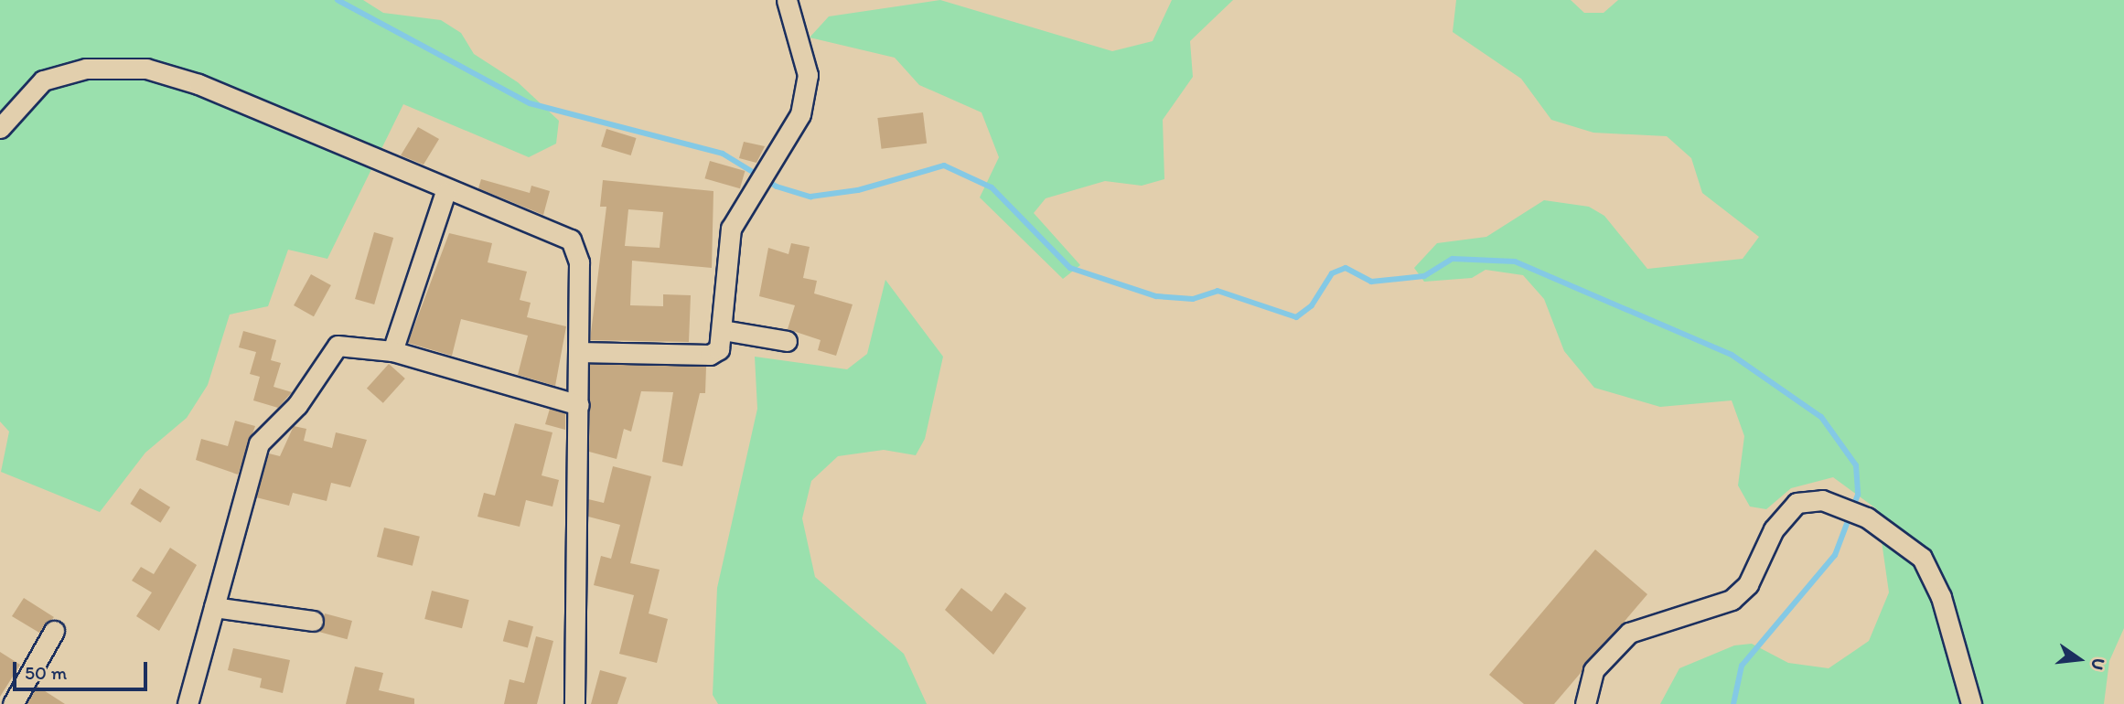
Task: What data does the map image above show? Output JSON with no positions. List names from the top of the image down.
{
  "scale_bar": "50 m",
  "north": "right"
}
